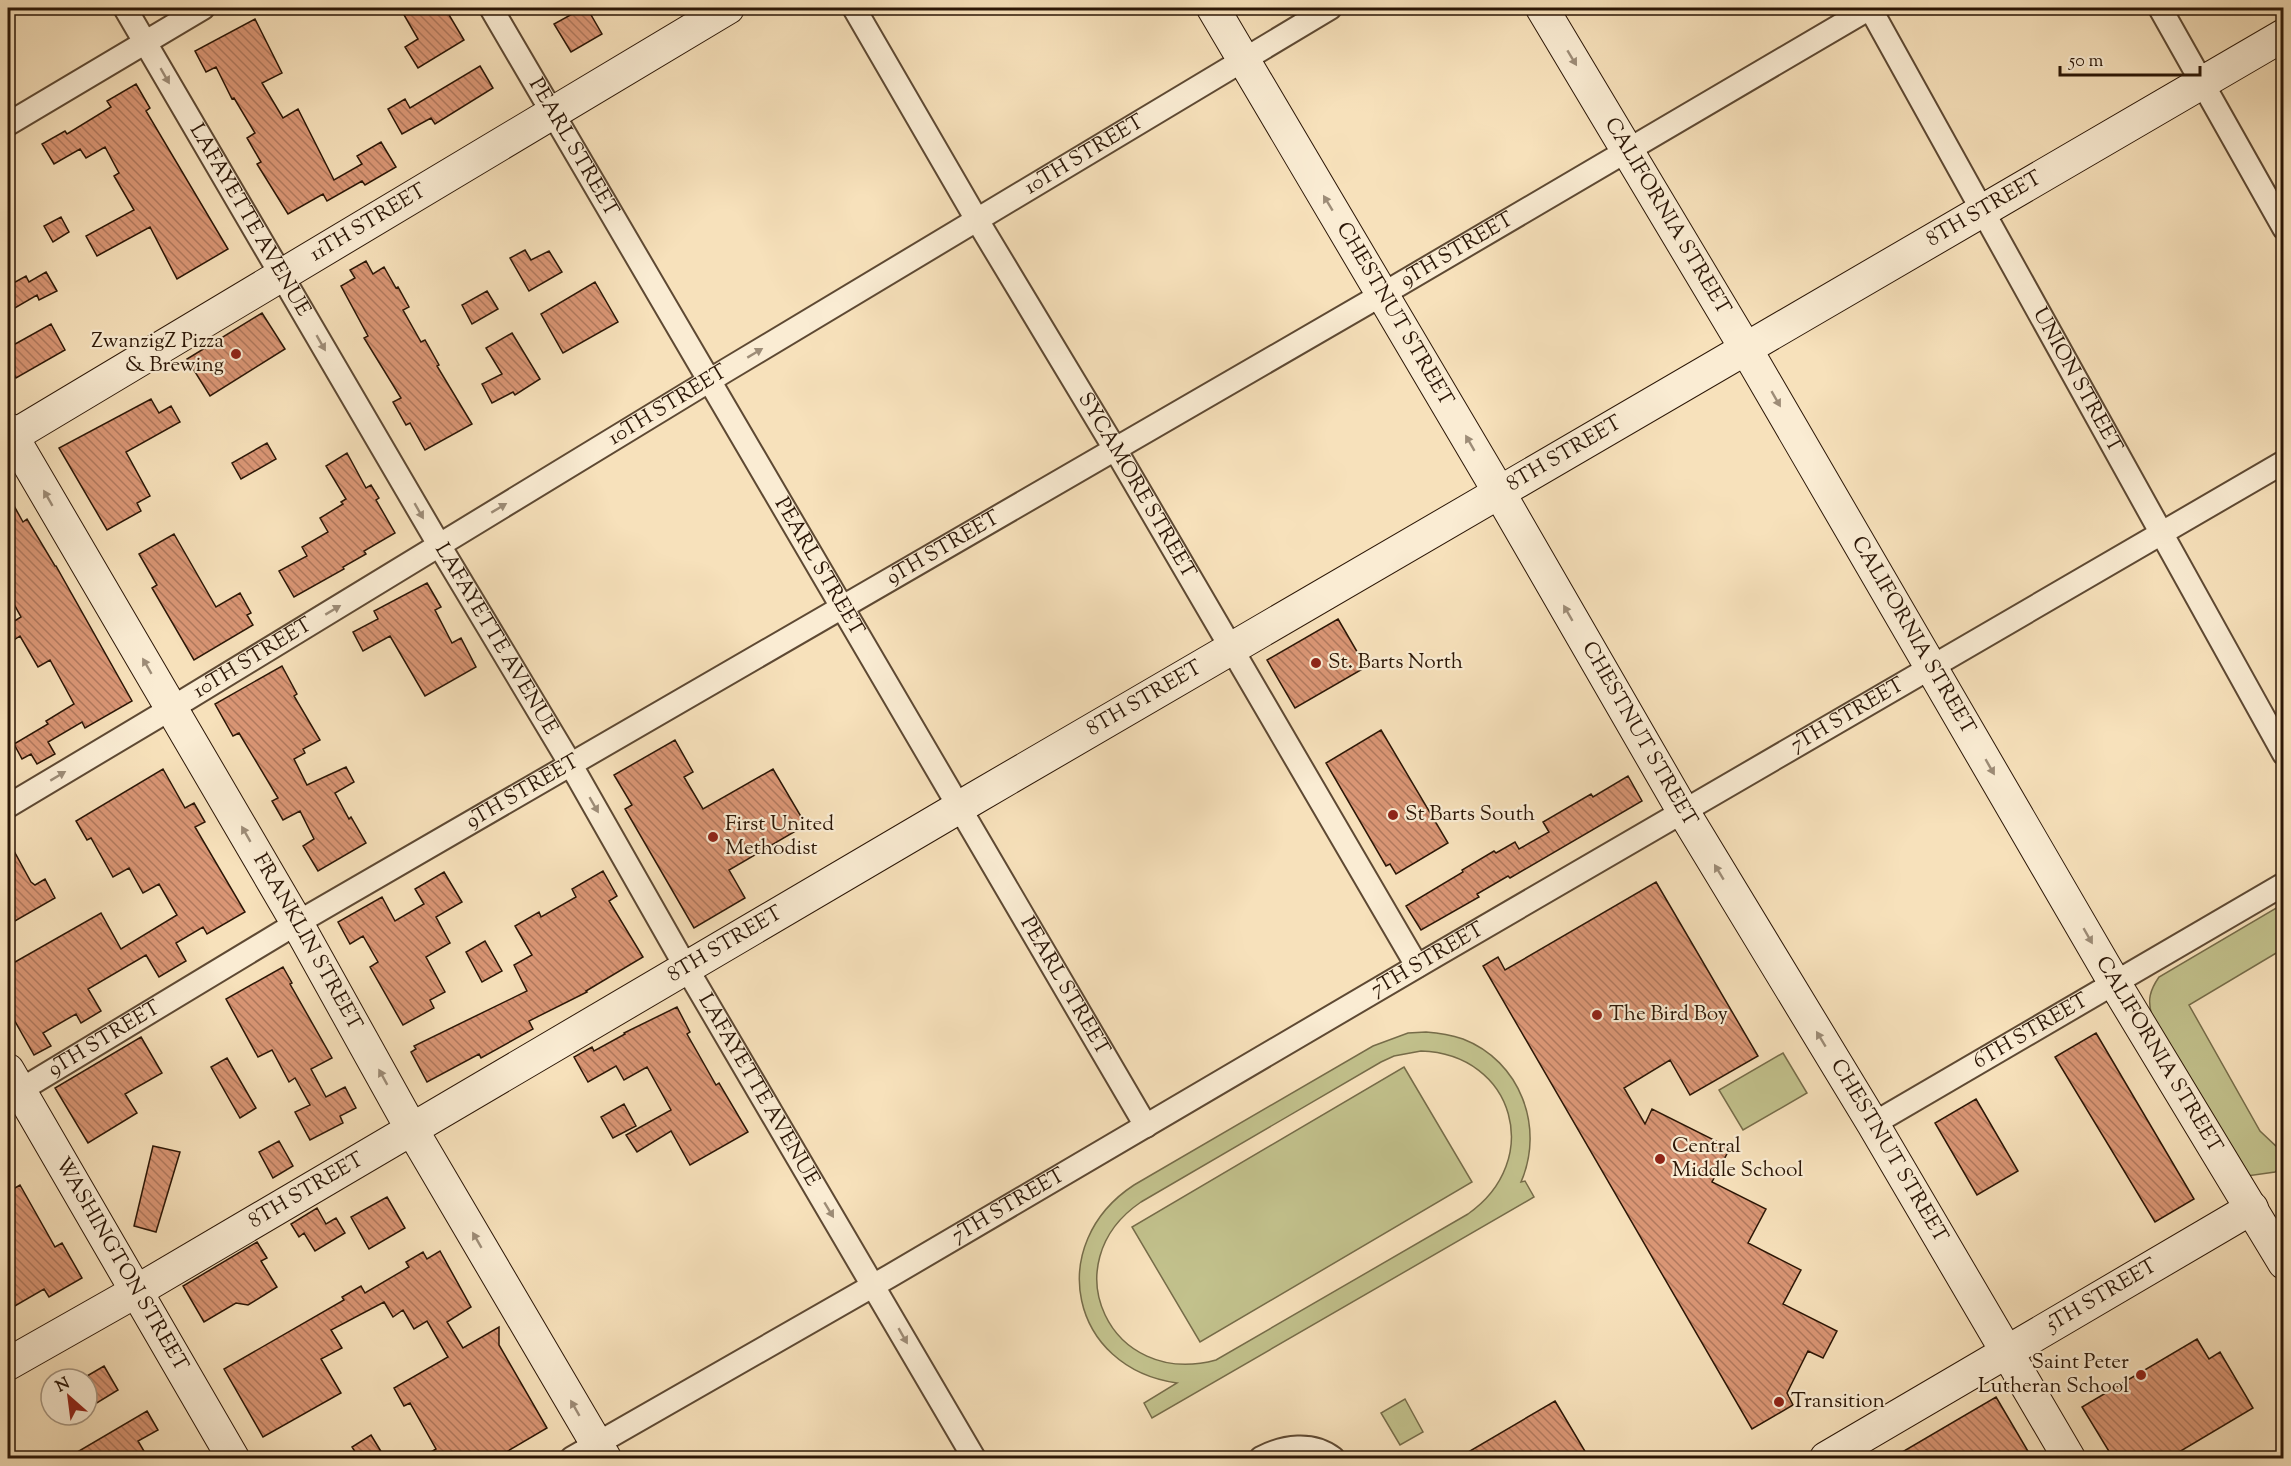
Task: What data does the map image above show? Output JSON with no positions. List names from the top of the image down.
{
  "streets": {
    "street": [
      "PEARL STREET",
      "10TH STREET",
      "8TH STREET",
      "CALIFORNIA STREET",
      "LAFAYETTE AVENUE",
      "11TH STREET",
      "9TH STREET",
      "CHESTNUT STREET",
      "UNION STREET",
      "SYCAMORE STREET",
      "7TH STREET",
      "FRANKLIN STREET",
      "6TH STREET",
      "WASHINGTON STREET",
      "5TH STREET"
    ]
  },
  "crossings": [
    ["PEARL STREET", "10TH STREET"],
    ["PEARL STREET", "8TH STREET"],
    ["PEARL STREET", "11TH STREET"],
    ["PEARL STREET", "9TH STREET"],
    ["PEARL STREET", "7TH STREET"],
    ["10TH STREET", "LAFAYETTE AVENUE"],
    ["10TH STREET", "CHESTNUT STREET"],
    ["10TH STREET", "SYCAMORE STREET"],
    ["10TH STREET", "FRANKLIN STREET"],
    ["8TH STREET", "CALIFORNIA STREET"],
    ["8TH STREET", "LAFAYETTE AVENUE"],
    ["8TH STREET", "CHESTNUT STREET"],
    ["8TH STREET", "UNION STREET"],
    ["8TH STREET", "SYCAMORE STREET"],
    ["8TH STREET", "FRANKLIN STREET"],
    ["8TH STREET", "WASHINGTON STREET"],
    ["CALIFORNIA STREET", "9TH STREET"],
    ["CALIFORNIA STREET", "7TH STREET"],
    ["CALIFORNIA STREET", "6TH STREET"],
    ["CALIFORNIA STREET", "5TH STREET"],
    ["LAFAYETTE AVENUE", "11TH STREET"],
    ["LAFAYETTE AVENUE", "9TH STREET"],
    ["LAFAYETTE AVENUE", "7TH STREET"],
    ["11TH STREET", "FRANKLIN STREET"],
    ["9TH STREET", "CHESTNUT STREET"],
    ["9TH STREET", "UNION STREET"],
    ["9TH STREET", "SYCAMORE STREET"],
    ["9TH STREET", "FRANKLIN STREET"],
    ["9TH STREET", "WASHINGTON STREET"],
    ["CHESTNUT STREET", "7TH STREET"],
    ["CHESTNUT STREET", "6TH STREET"],
    ["CHESTNUT STREET", "5TH STREET"],
    ["UNION STREET", "7TH STREET"],
    ["SYCAMORE STREET", "7TH STREET"],
    ["7TH STREET", "FRANKLIN STREET"]
  ],
  "one_way": [
    "10TH STREET",
    "CALIFORNIA STREET",
    "LAFAYETTE AVENUE",
    "CHESTNUT STREET",
    "FRANKLIN STREET"
  ],
  "places": [
    "ZwanzigZ Pizza & Brewing",
    "St. Barts North",
    "St Barts South",
    "First United Methodist",
    "The Bird Boy",
    "Central Middle School",
    "Saint Peter Lutheran School",
    "Transition"
  ],
  "scale_bar": "50 m",
  "north": "top left"
}
